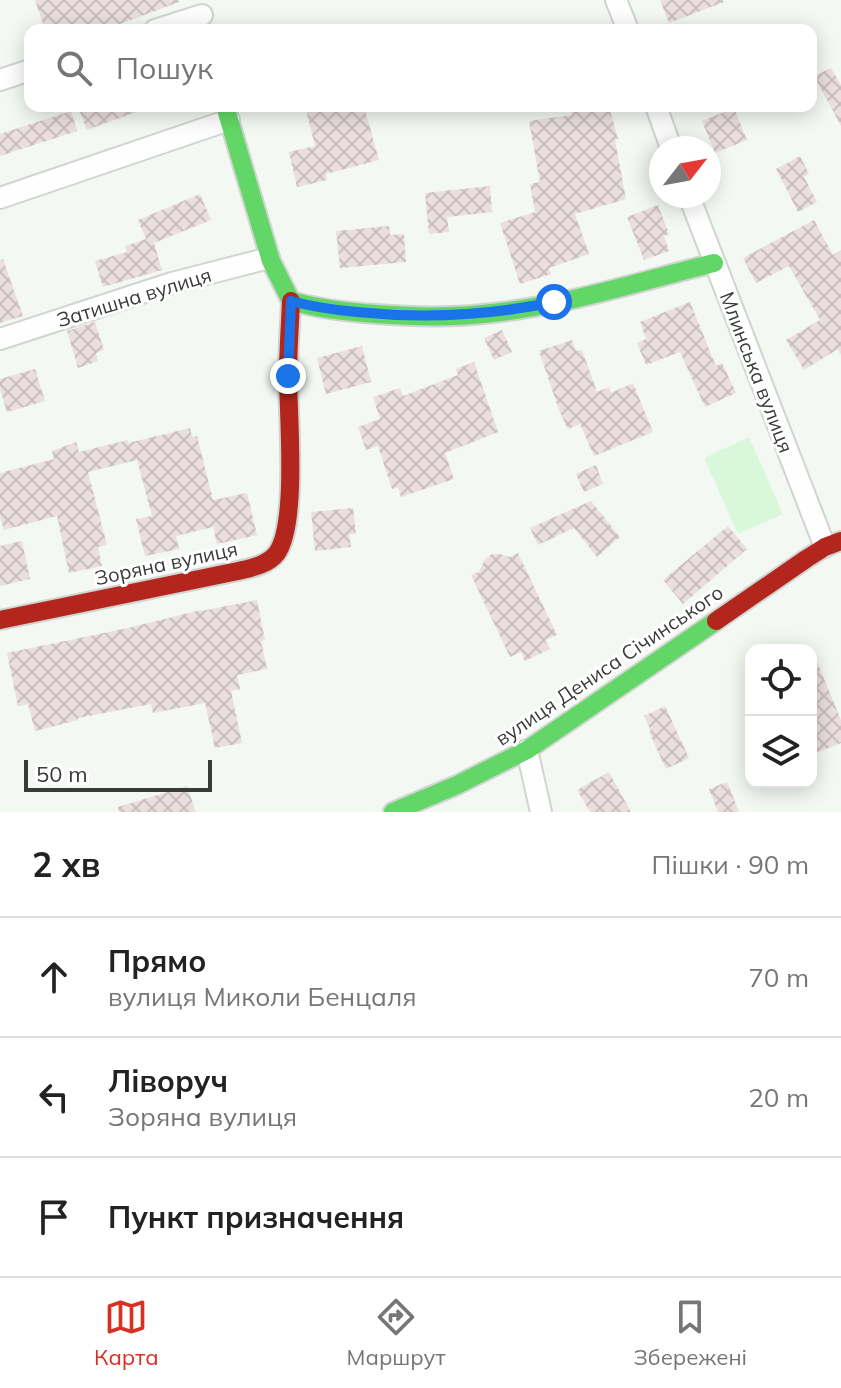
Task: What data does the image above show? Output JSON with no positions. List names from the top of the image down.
{
  "streets": {
    "street": [
      "Затишна вулиця",
      "Млинська вулиця",
      "Зоряна вулиця",
      "вулиця Дениса Січинського"
    ]
  },
  "crossings": [
    ["Млинська вулиця", "вулиця Дениса Січинського"]
  ],
  "scale_bar": "50 m",
  "north": "top right",
  "page": {
    "search": "Пошук",
    "scale": "50 m",
    "heading": ["2 хв", "Пішки · 90 m"],
    "list": [
      ["Прямо", "вулиця Миколи Бенцаля", "70 m"],
      ["Ліворуч", "Зоряна вулиця", "20 m"],
      "Пункт призначення"
    ],
    "nav": ["Карта", "Маршрут", "Збережені"]
  }
}
